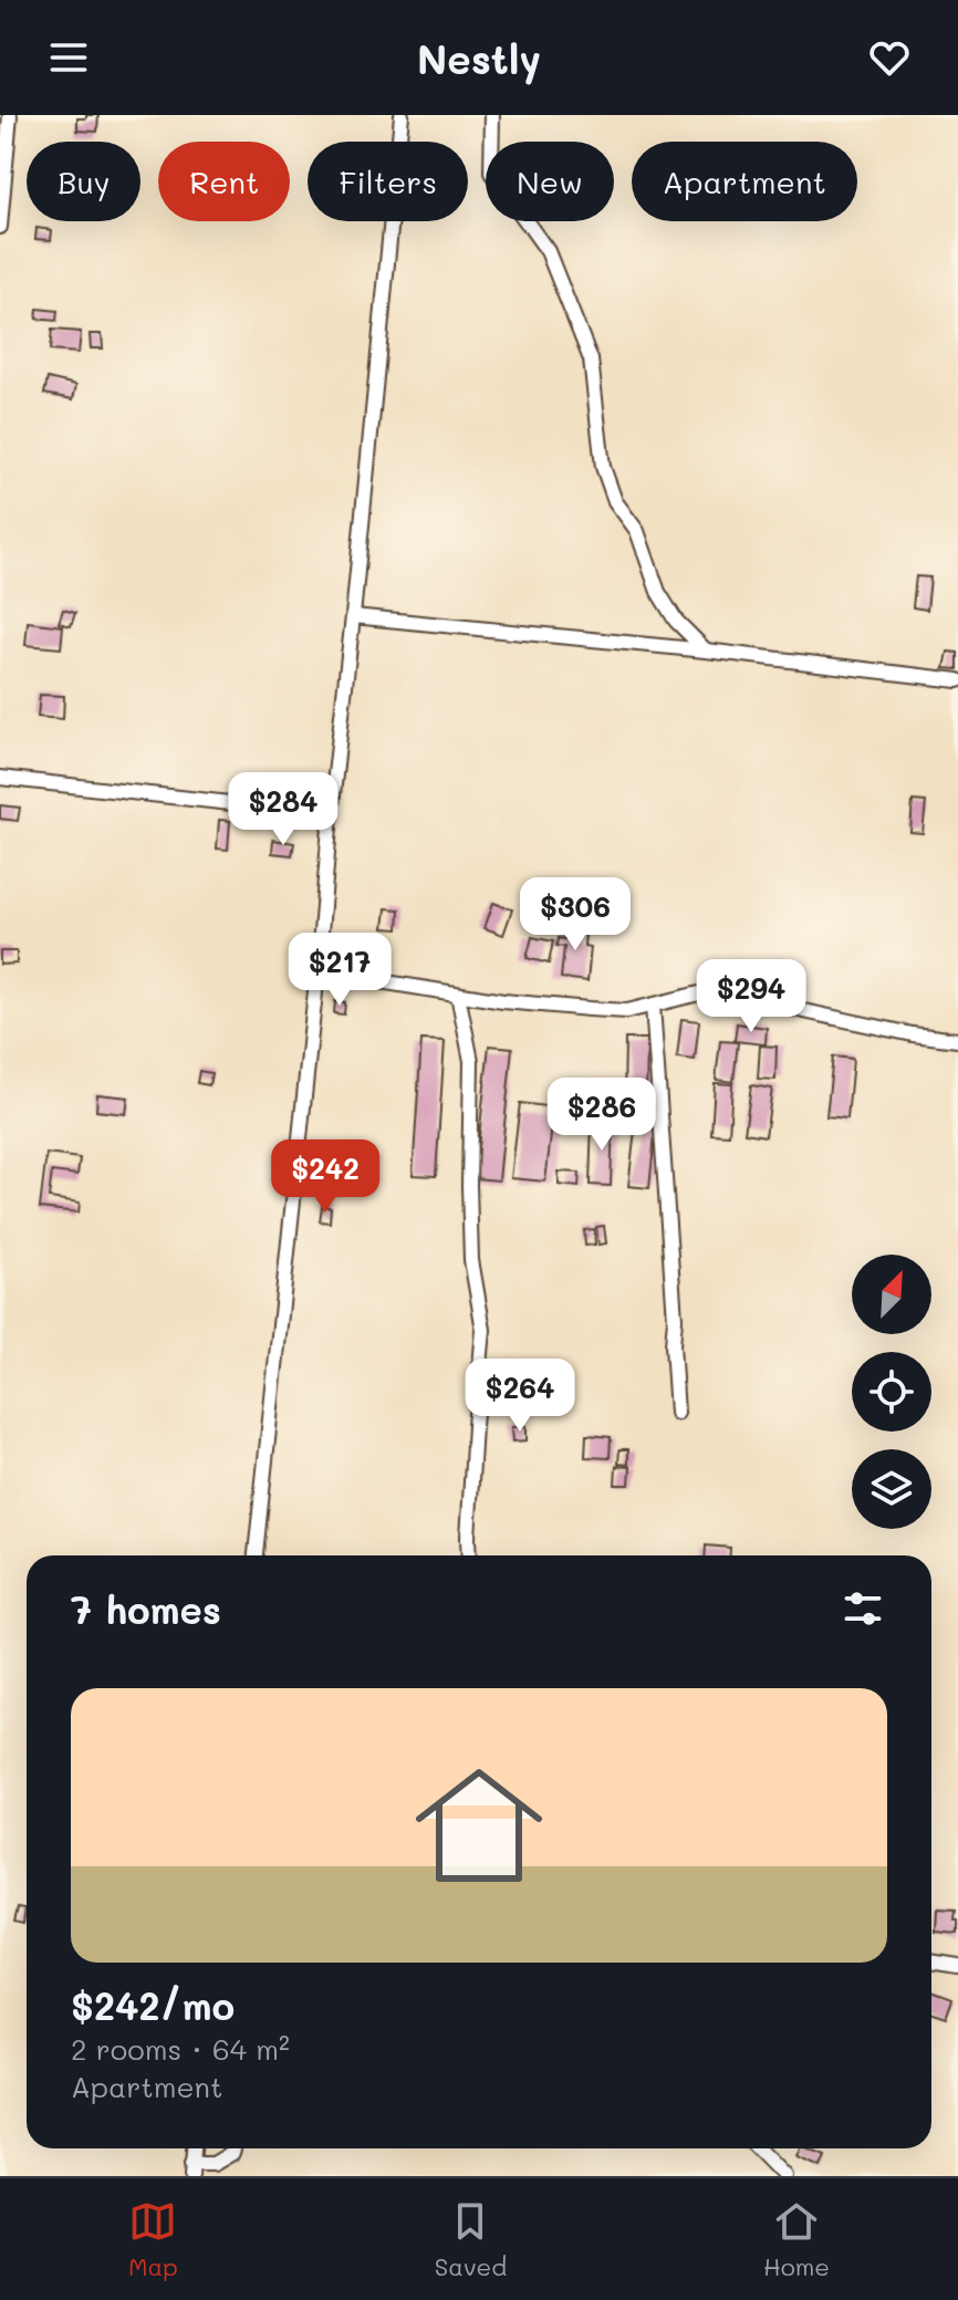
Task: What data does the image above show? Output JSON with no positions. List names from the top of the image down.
{
  "north": "top right",
  "page": {
    "header": "Nestly",
    "chip": [
      "Buy",
      "Rent",
      "Filters",
      "New",
      "Apartment"
    ],
    "price": [
      "$284",
      "$306",
      "$217",
      "$294",
      "$286",
      "$242",
      "$264"
    ],
    "heading": "7 homes",
    "list": [
      {
        "name": "$242/mo",
        "note": "2 rooms · 64 m² · Apartment"
      }
    ],
    "tabs": ["Map", "Saved", "Home"]
  }
}
